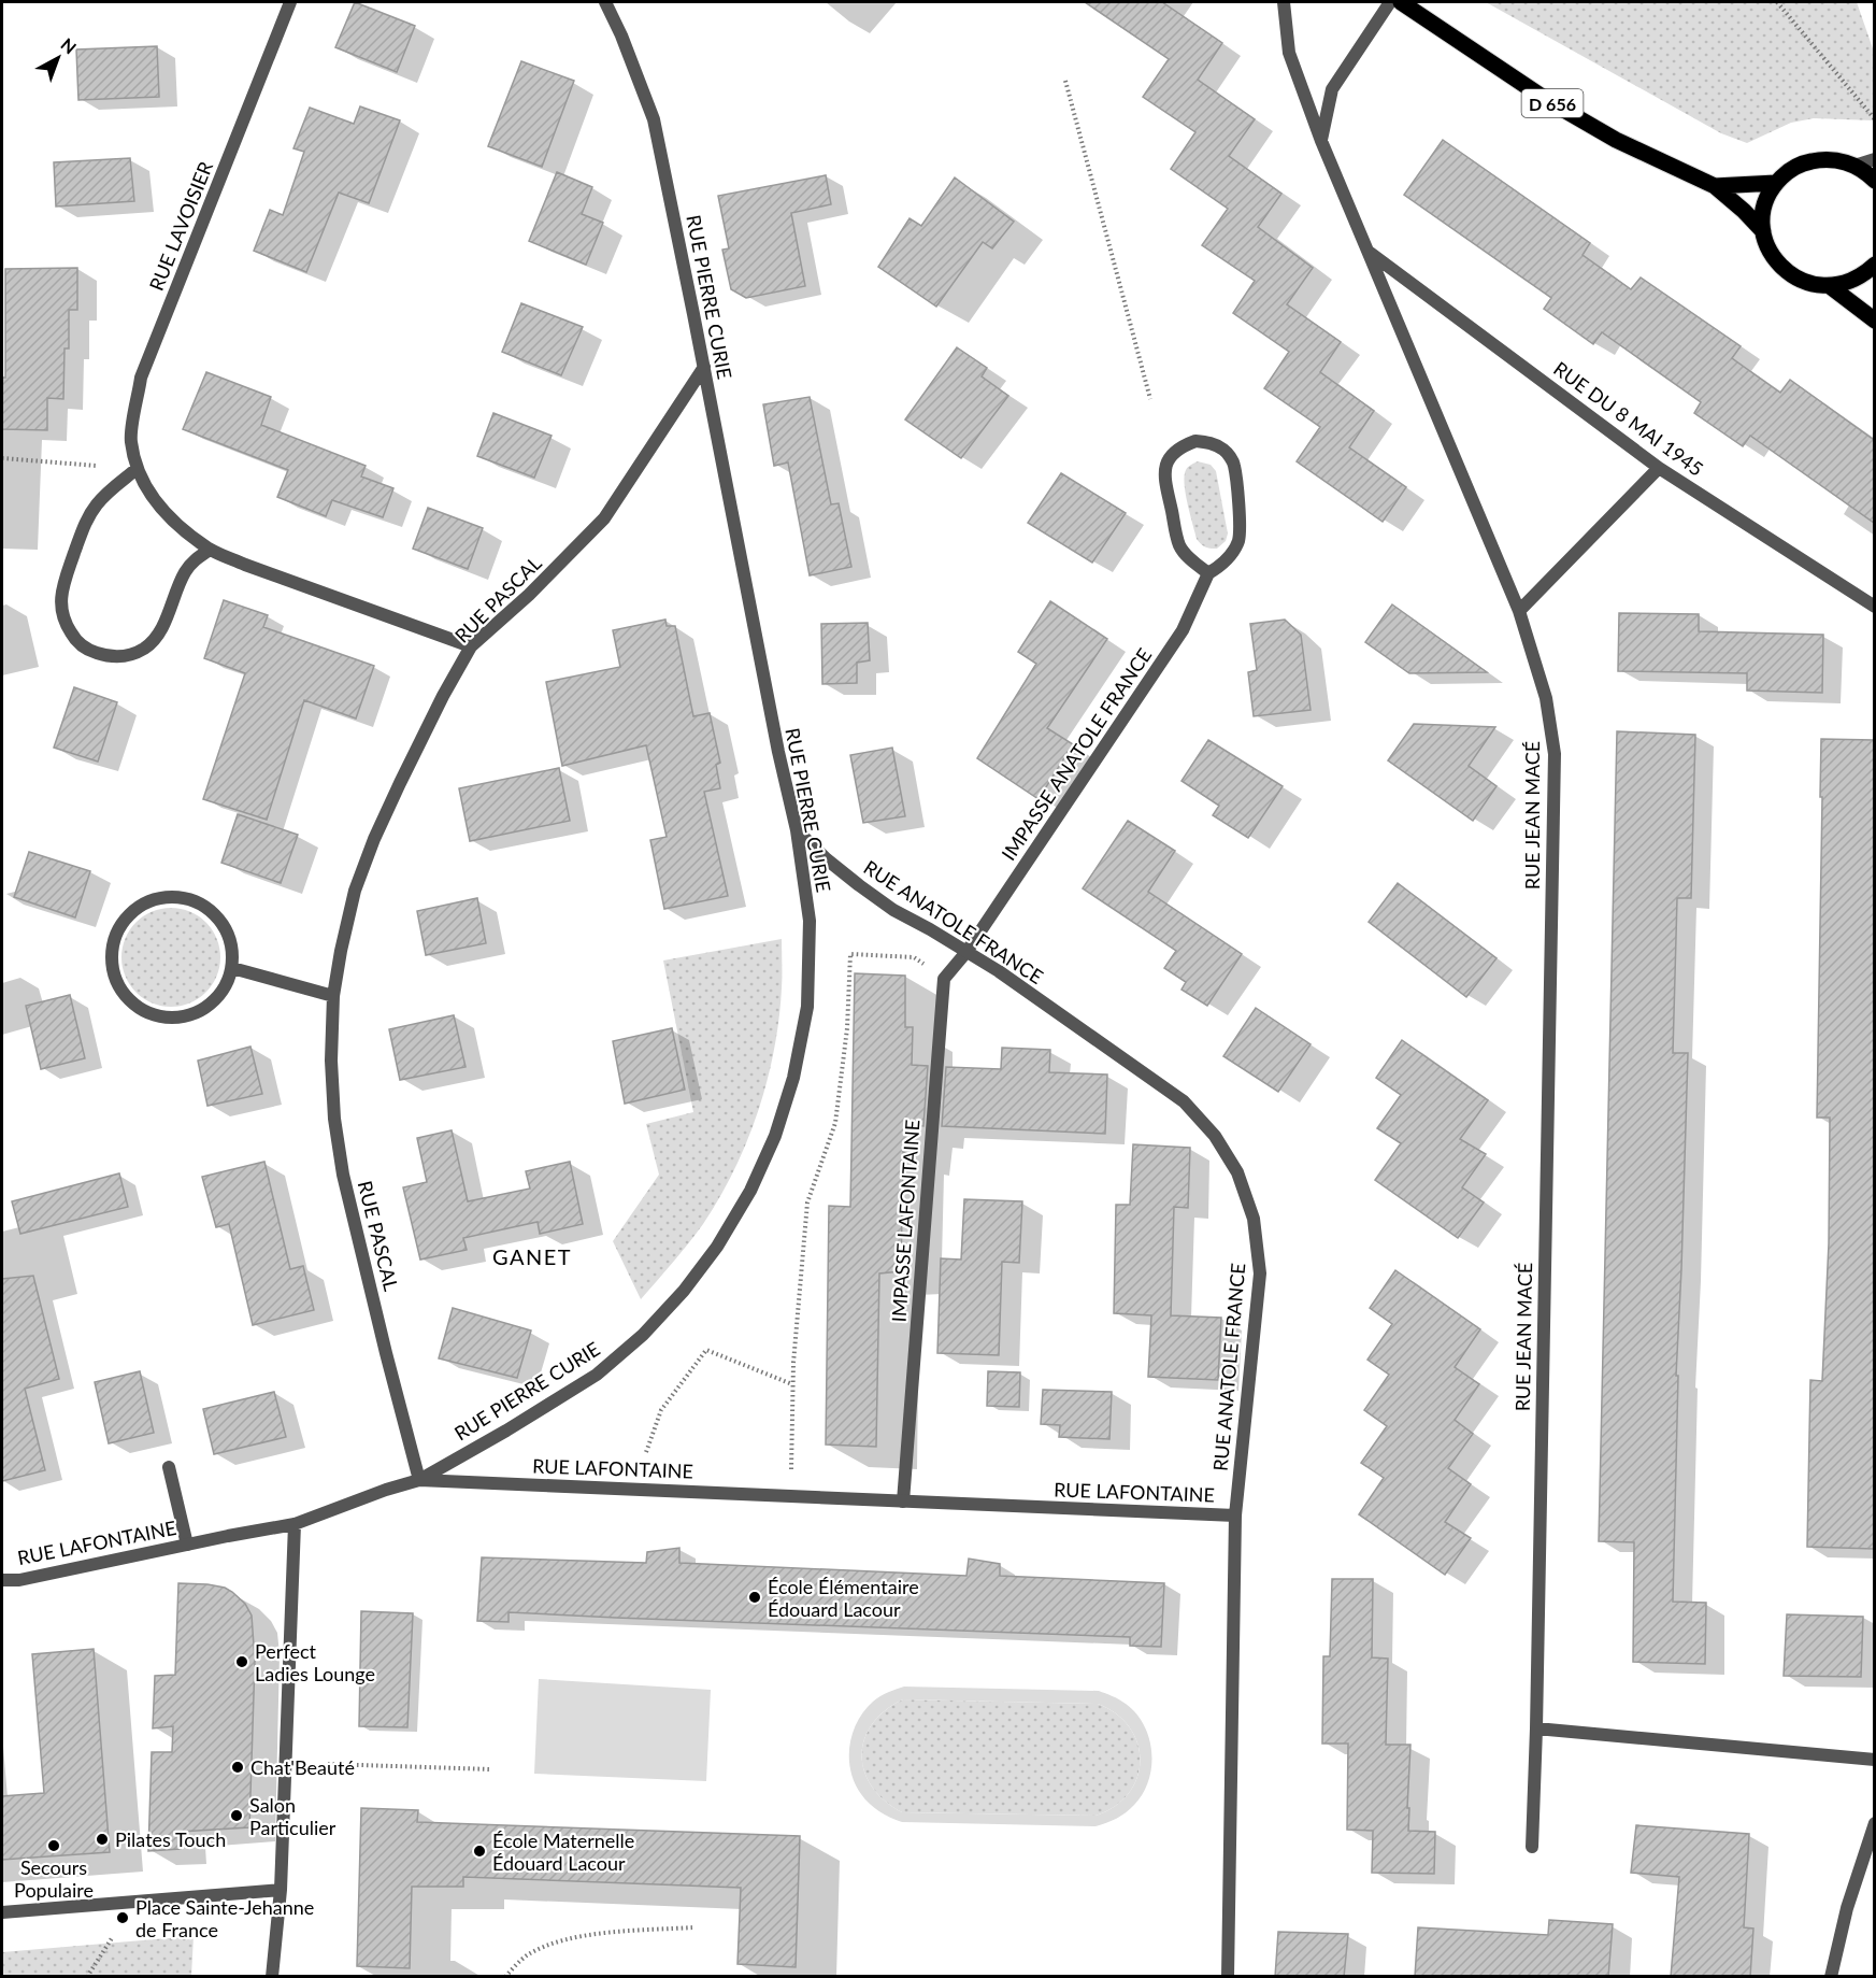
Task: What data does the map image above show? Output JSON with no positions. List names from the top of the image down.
{
  "streets": {
    "main road": ["D 656"],
    "street": [
      "RUE LAVOISIER",
      "RUE PIERRE CURIE",
      "RUE DU 8 MAI 1945",
      "RUE PASCAL",
      "IMPASSE ANATOLE FRANCE",
      "RUE JEAN MACÉ",
      "RUE ANATOLE FRANCE",
      "IMPASSE LAFONTAINE",
      "RUE LAFONTAINE"
    ]
  },
  "crossings": [
    ["RUE LAVOISIER", "RUE PASCAL"],
    ["RUE PIERRE CURIE", "RUE PASCAL"],
    ["RUE PIERRE CURIE", "RUE ANATOLE FRANCE"],
    ["RUE PIERRE CURIE", "RUE LAFONTAINE"],
    ["RUE DU 8 MAI 1945", "RUE JEAN MACÉ"],
    ["RUE PASCAL", "RUE LAFONTAINE"],
    ["IMPASSE ANATOLE FRANCE", "RUE ANATOLE FRANCE"],
    ["RUE ANATOLE FRANCE", "RUE LAFONTAINE"],
    ["IMPASSE LAFONTAINE", "RUE LAFONTAINE"]
  ],
  "districts": ["GANET"],
  "places": [
    "École Élémentaire Édouard Lacour",
    "Perfect Ladies Lounge",
    "Chat'Beauté",
    "Salon Particulier",
    "Pilates Touch",
    "Secours Populaire",
    "École Maternelle Édouard Lacour",
    "Place Sainte-Jehanne de France"
  ],
  "north": "top right"
}
